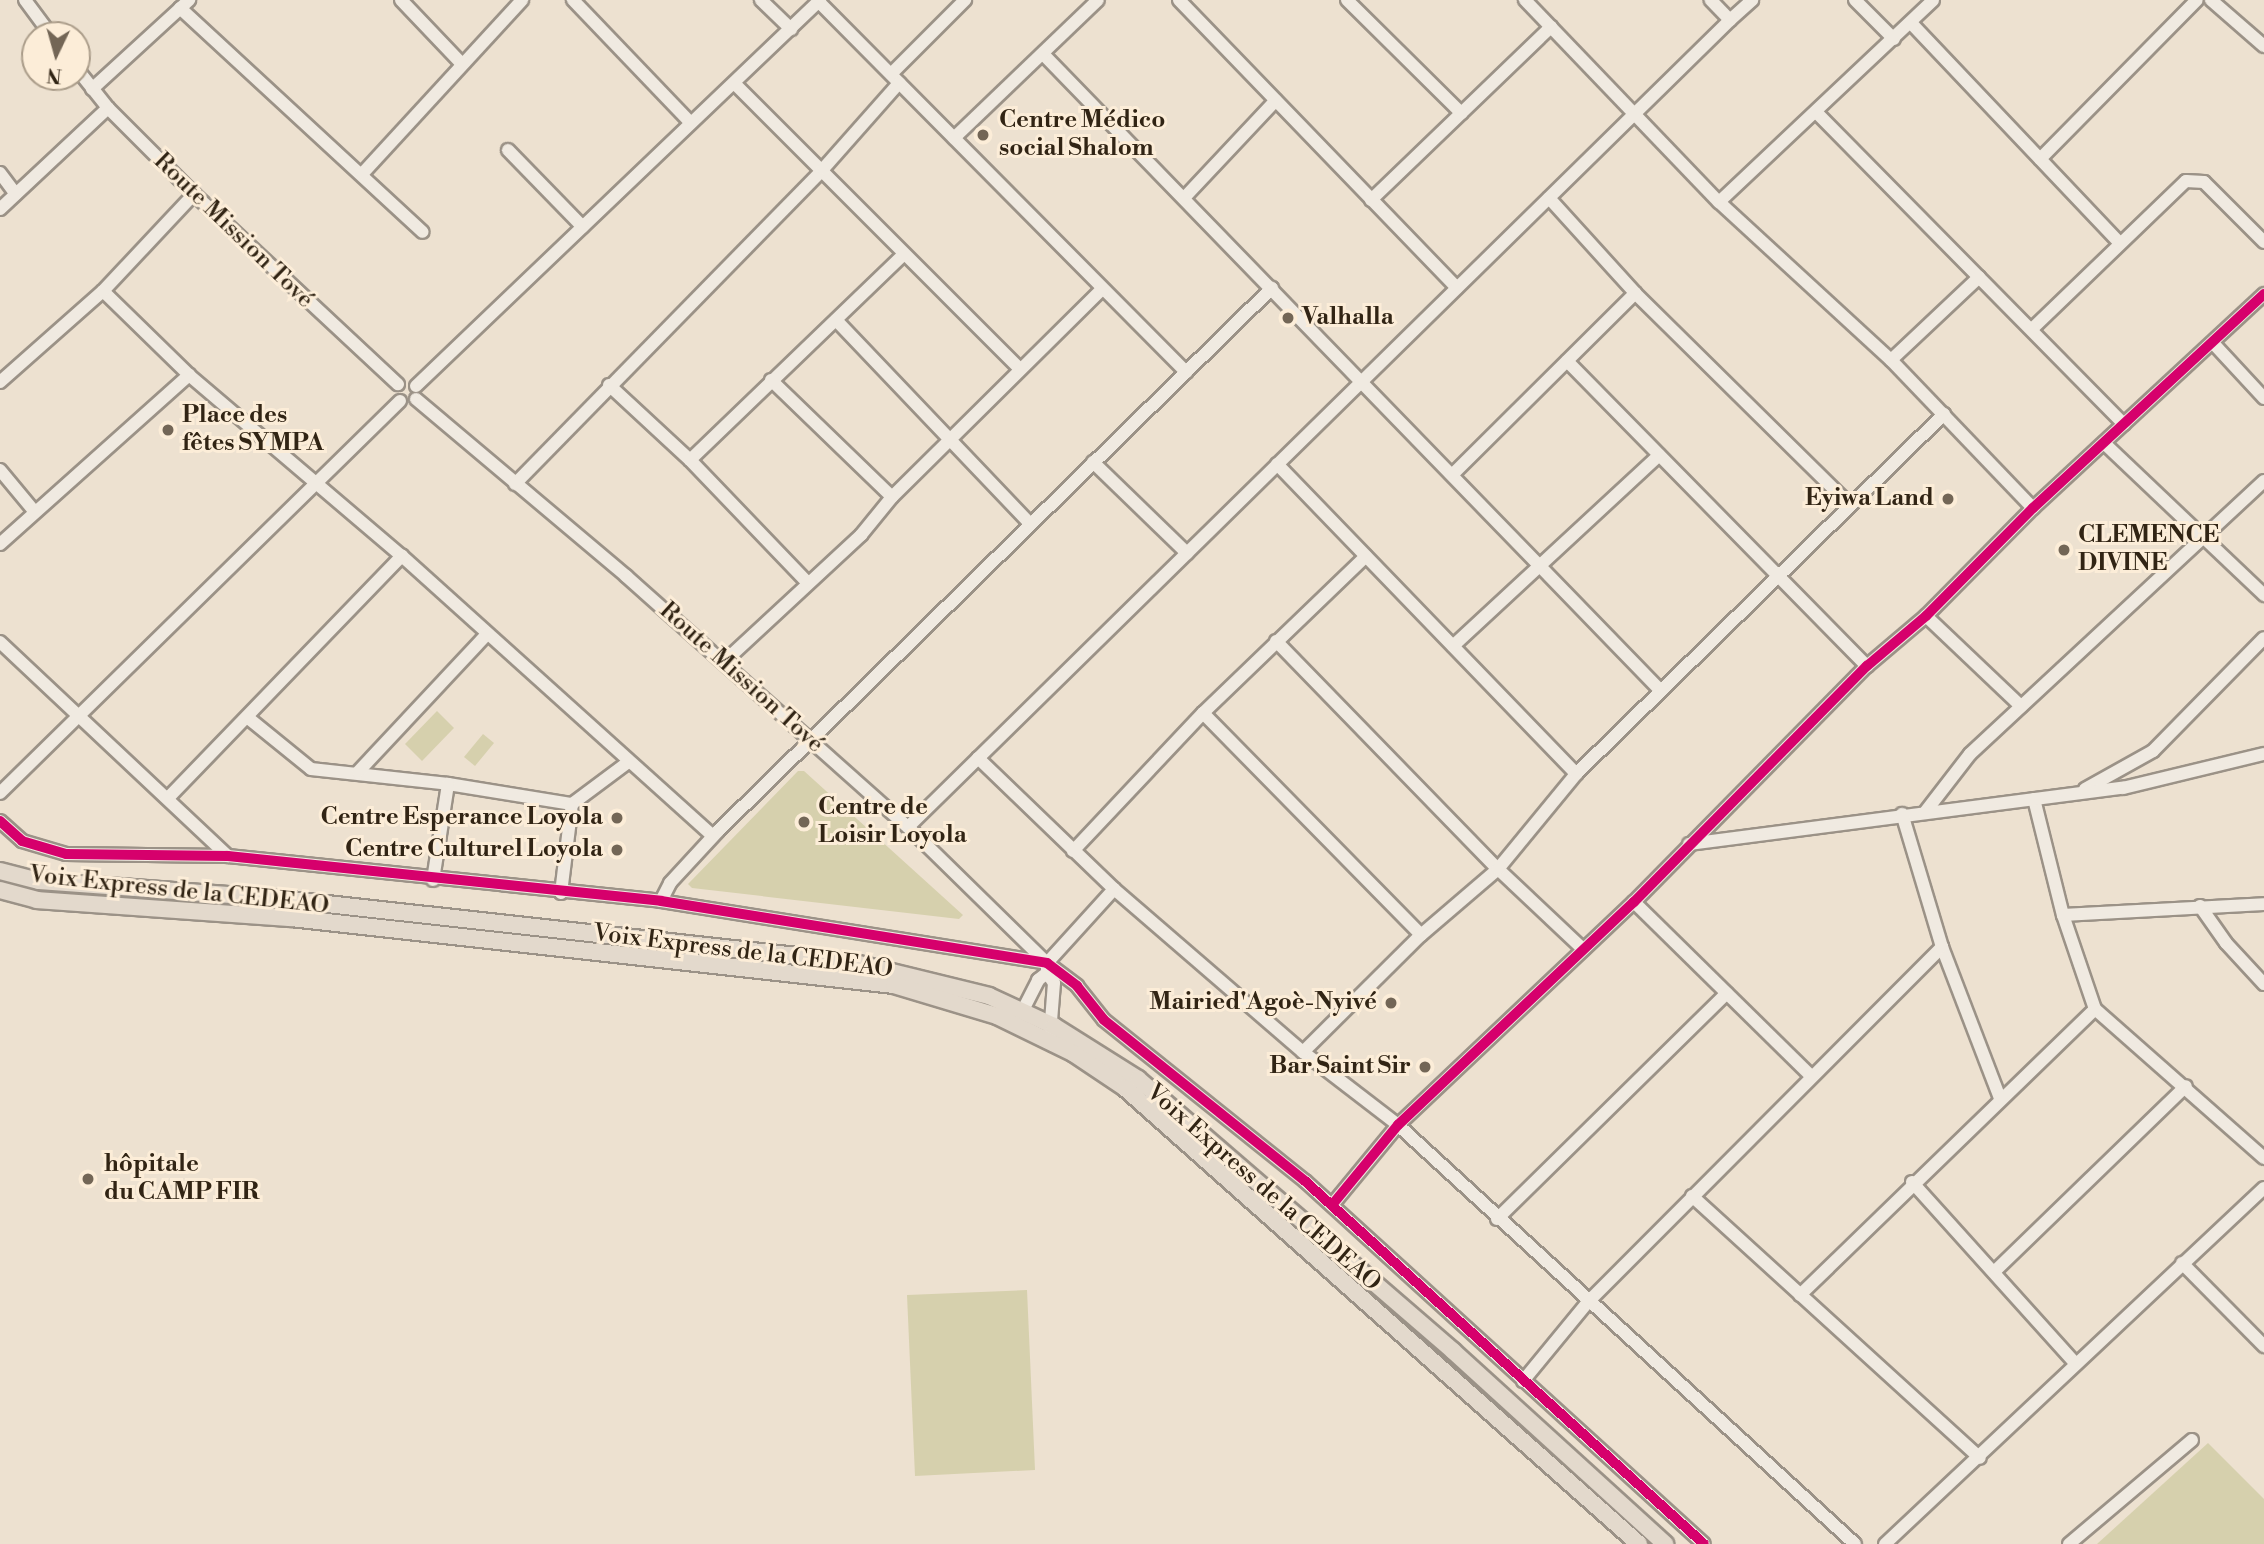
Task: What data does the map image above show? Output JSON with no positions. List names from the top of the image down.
{
  "streets": {
    "main road": ["Voix Express de la CEDEAO"],
    "street": ["Route Mission Tové"]
  },
  "places": [
    "Centre Médico social Shalom",
    "Valhalla",
    "Place des fêtes SYMPA",
    "Eyiwa Land",
    "CLEMENCE DIVINE",
    "Centre Esperance Loyola",
    "Centre de Loisir Loyola",
    "Centre Culturel Loyola",
    "Mairied'Agoè-Nyivé",
    "Bar Saint Sir",
    "hôpitale du CAMP FIR"
  ],
  "north": "bottom"
}
